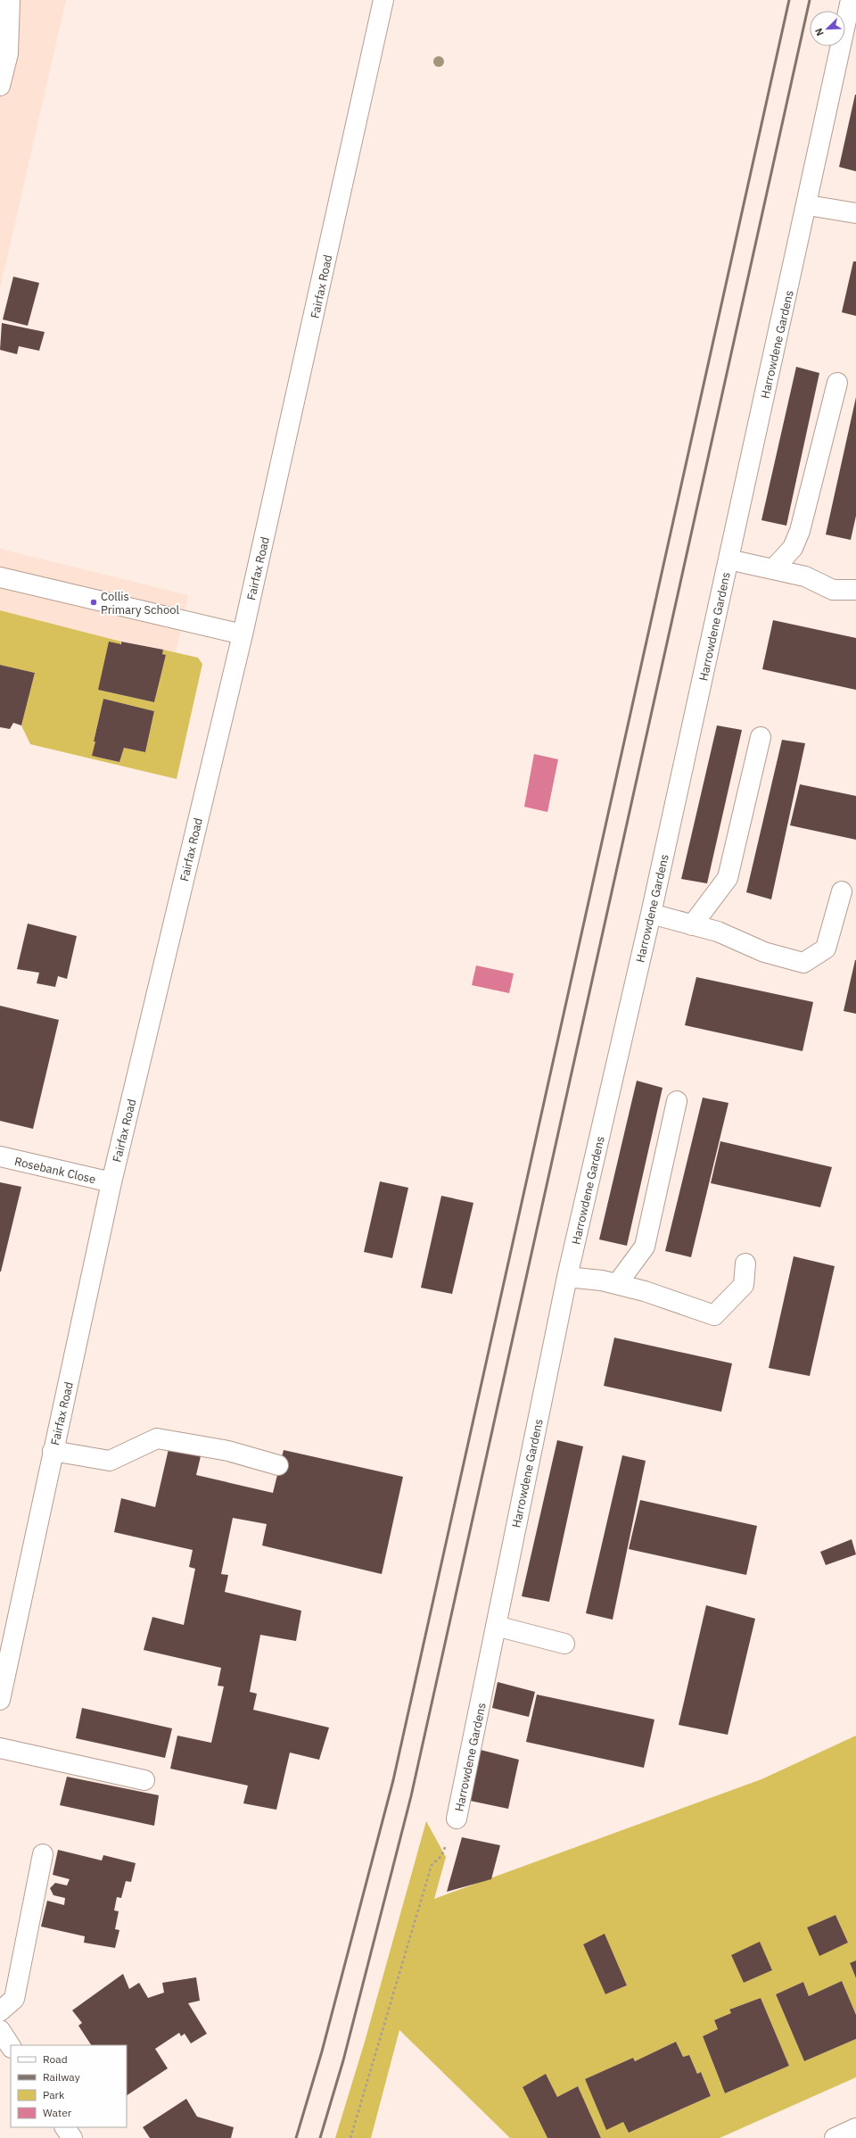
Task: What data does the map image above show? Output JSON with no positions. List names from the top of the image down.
{
  "streets": {
    "street": ["Fairfax Road", "Harrowdene Gardens", "Rosebank Close"]
  },
  "crossings": [
    ["Fairfax Road", "Rosebank Close"]
  ],
  "places": ["Collis Primary School"],
  "legend": [
    "Road",
    "Railway",
    "Park",
    "Water"
  ],
  "north": "bottom left"
}
